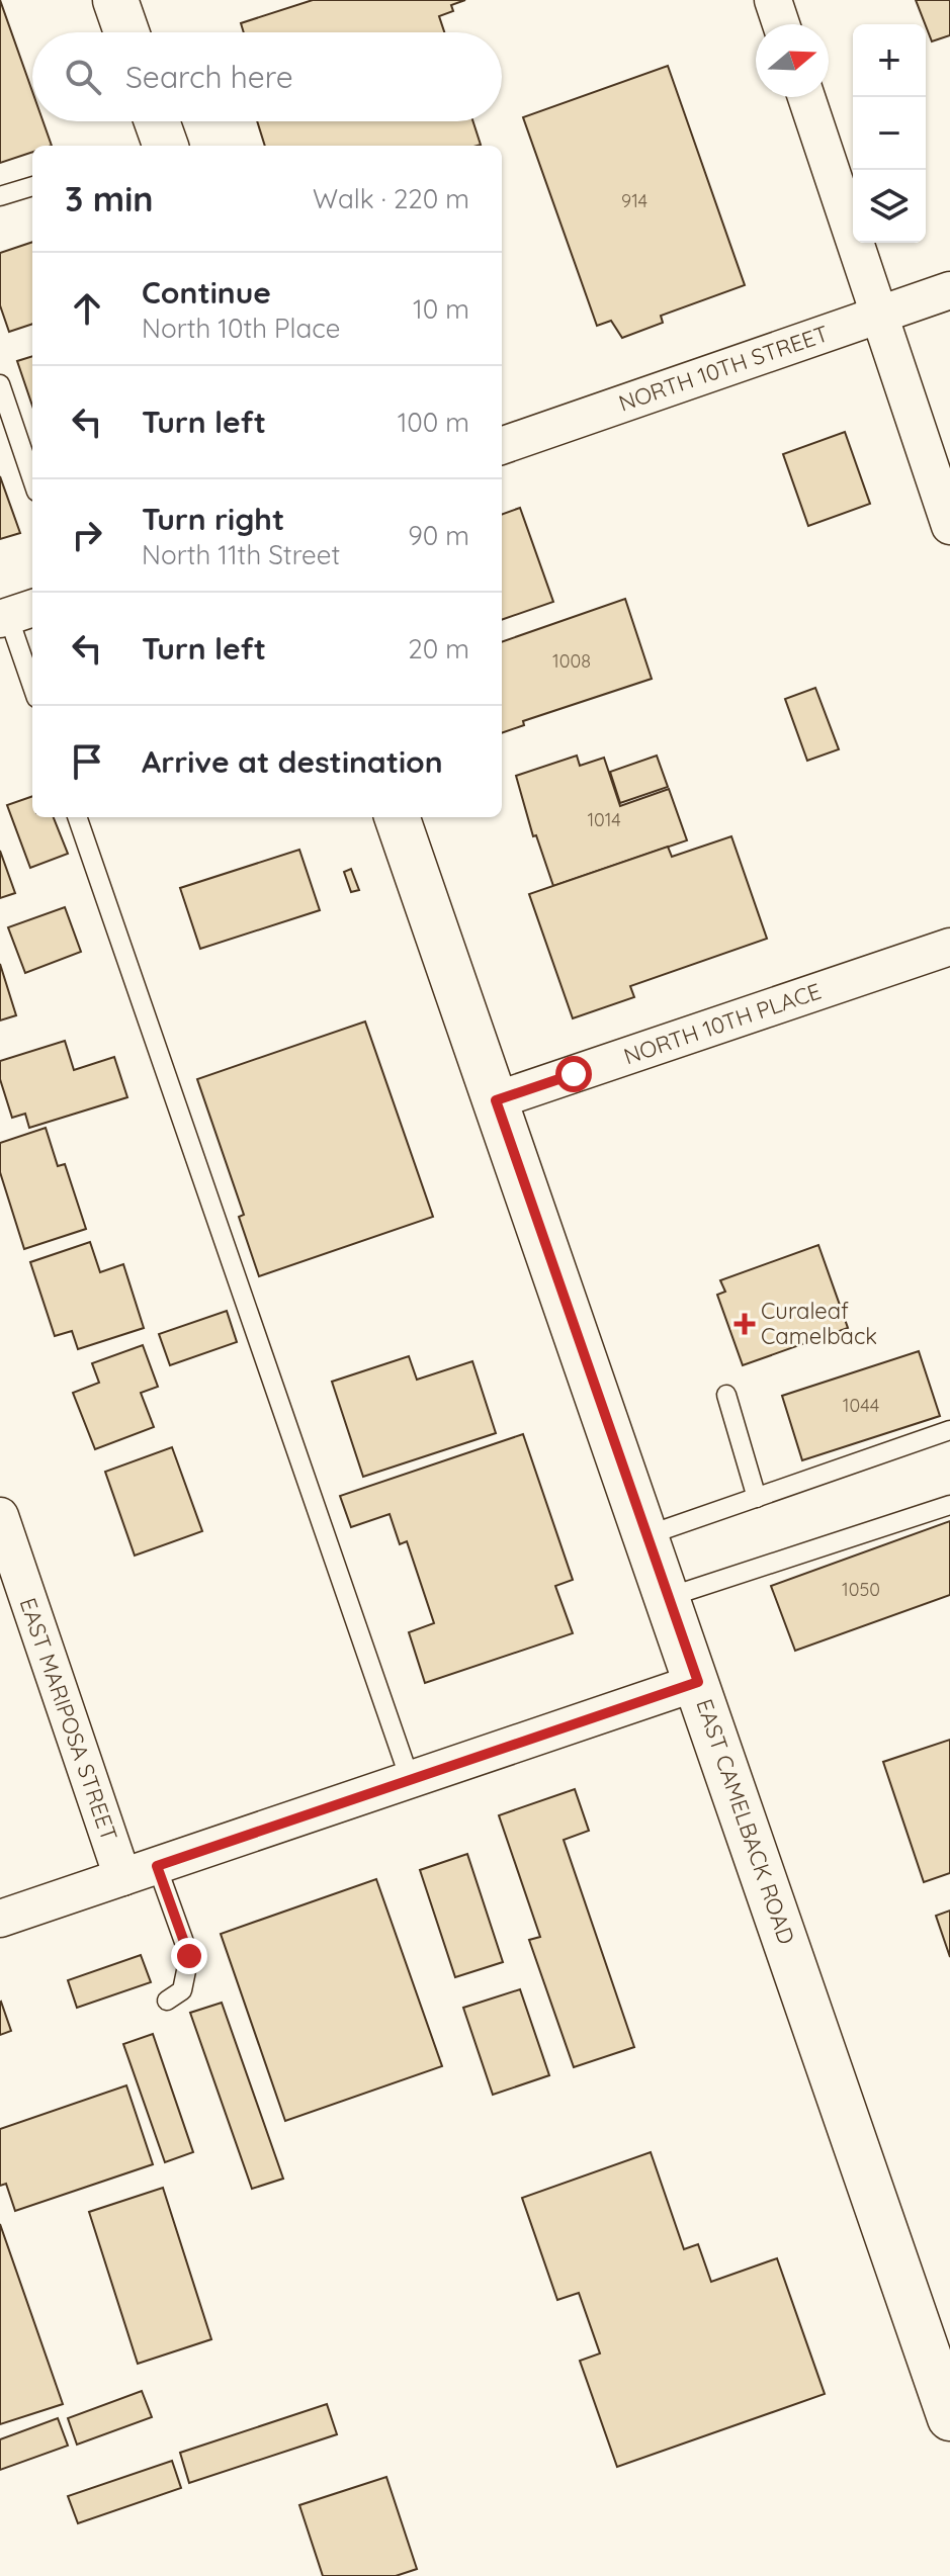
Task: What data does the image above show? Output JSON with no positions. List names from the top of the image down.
{
  "streets": {
    "main road": ["EAST CAMELBACK ROAD"],
    "street": ["NORTH 10TH STREET", "NORTH 10TH PLACE", "EAST MARIPOSA STREET"]
  },
  "crossings": [
    ["NORTH 10TH PLACE", "EAST CAMELBACK ROAD"]
  ],
  "places": {
    "health": ["Curaleaf Camelback"]
  },
  "house_numbers": [
    "914",
    "1008",
    "1014",
    "1044",
    "1050"
  ],
  "north": "right",
  "page": {
    "map_buttons": ["+", "−"],
    "search": "Search here",
    "heading": ["3 min", "Walk · 220 m"],
    "list": [
      ["Continue", "North 10th Place", "10 m"],
      ["Turn left", "100 m"],
      ["Turn right", "North 11th Street", "90 m"],
      ["Turn left", "20 m"],
      "Arrive at destination"
    ]
  }
}
